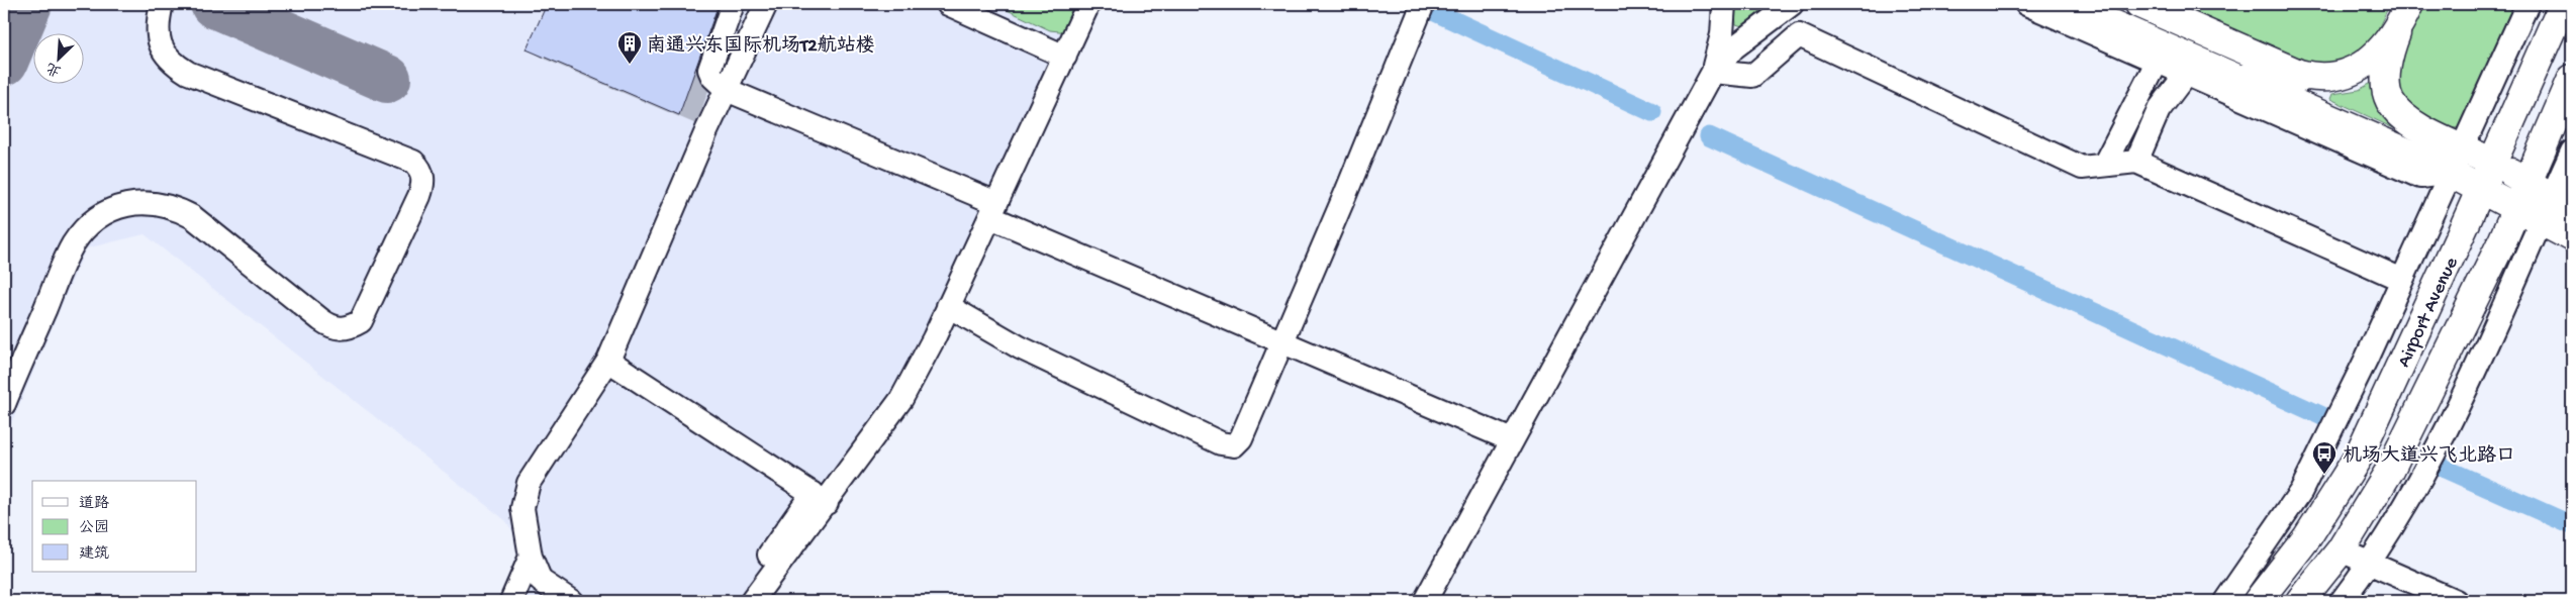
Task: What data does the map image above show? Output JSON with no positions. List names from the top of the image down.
{
  "streets": {
    "main road": ["Airport Avenue"]
  },
  "places": {
    "building": ["南通兴东国际机场T2航站楼"],
    "bus stop": ["机场大道兴飞北路口"]
  },
  "legend": ["道路", "公园", "建筑"],
  "north": "bottom left"
}
